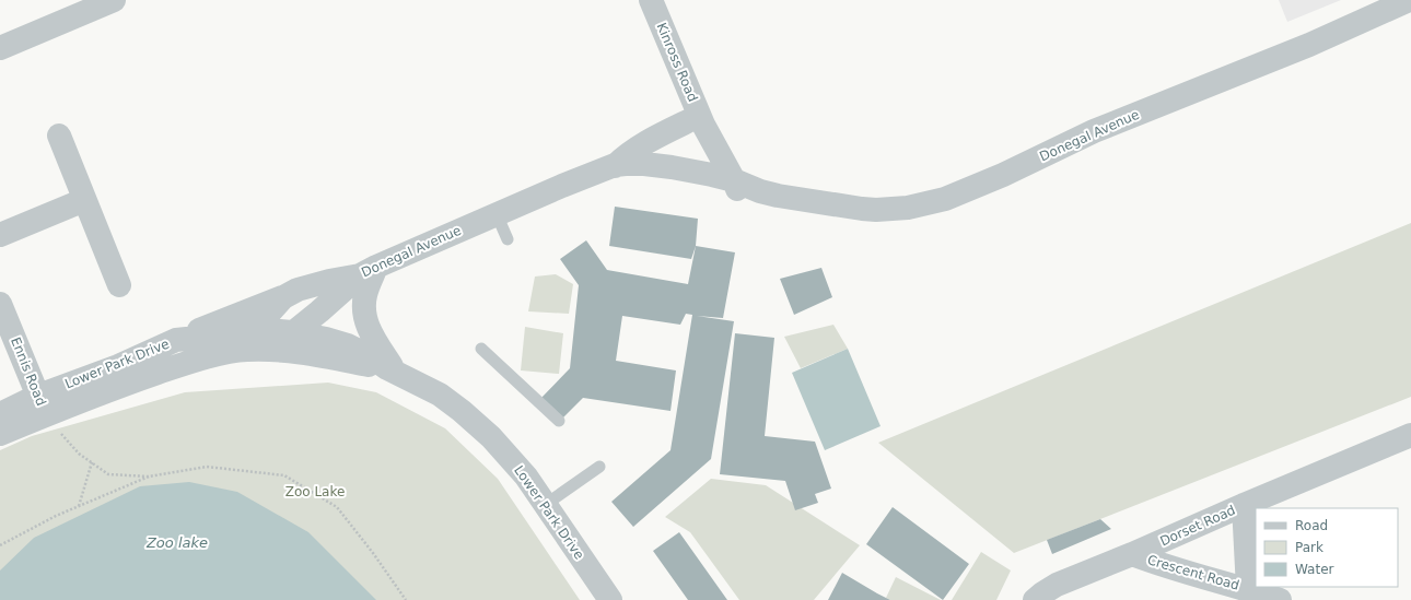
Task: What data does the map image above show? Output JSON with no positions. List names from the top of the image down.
{
  "streets": {
    "street": [
      "Kinross Road",
      "Donegal Avenue",
      "Lower Park Drive",
      "Ennis Road",
      "Dorset Road",
      "Crescent Road"
    ]
  },
  "crossings": [
    ["Kinross Road", "Donegal Avenue"],
    ["Donegal Avenue", "Lower Park Drive"],
    ["Lower Park Drive", "Ennis Road"],
    ["Dorset Road", "Crescent Road"]
  ],
  "water": ["Zoo lake"],
  "parks": ["Zoo Lake"],
  "legend": ["Road", "Park", "Water"]
}
